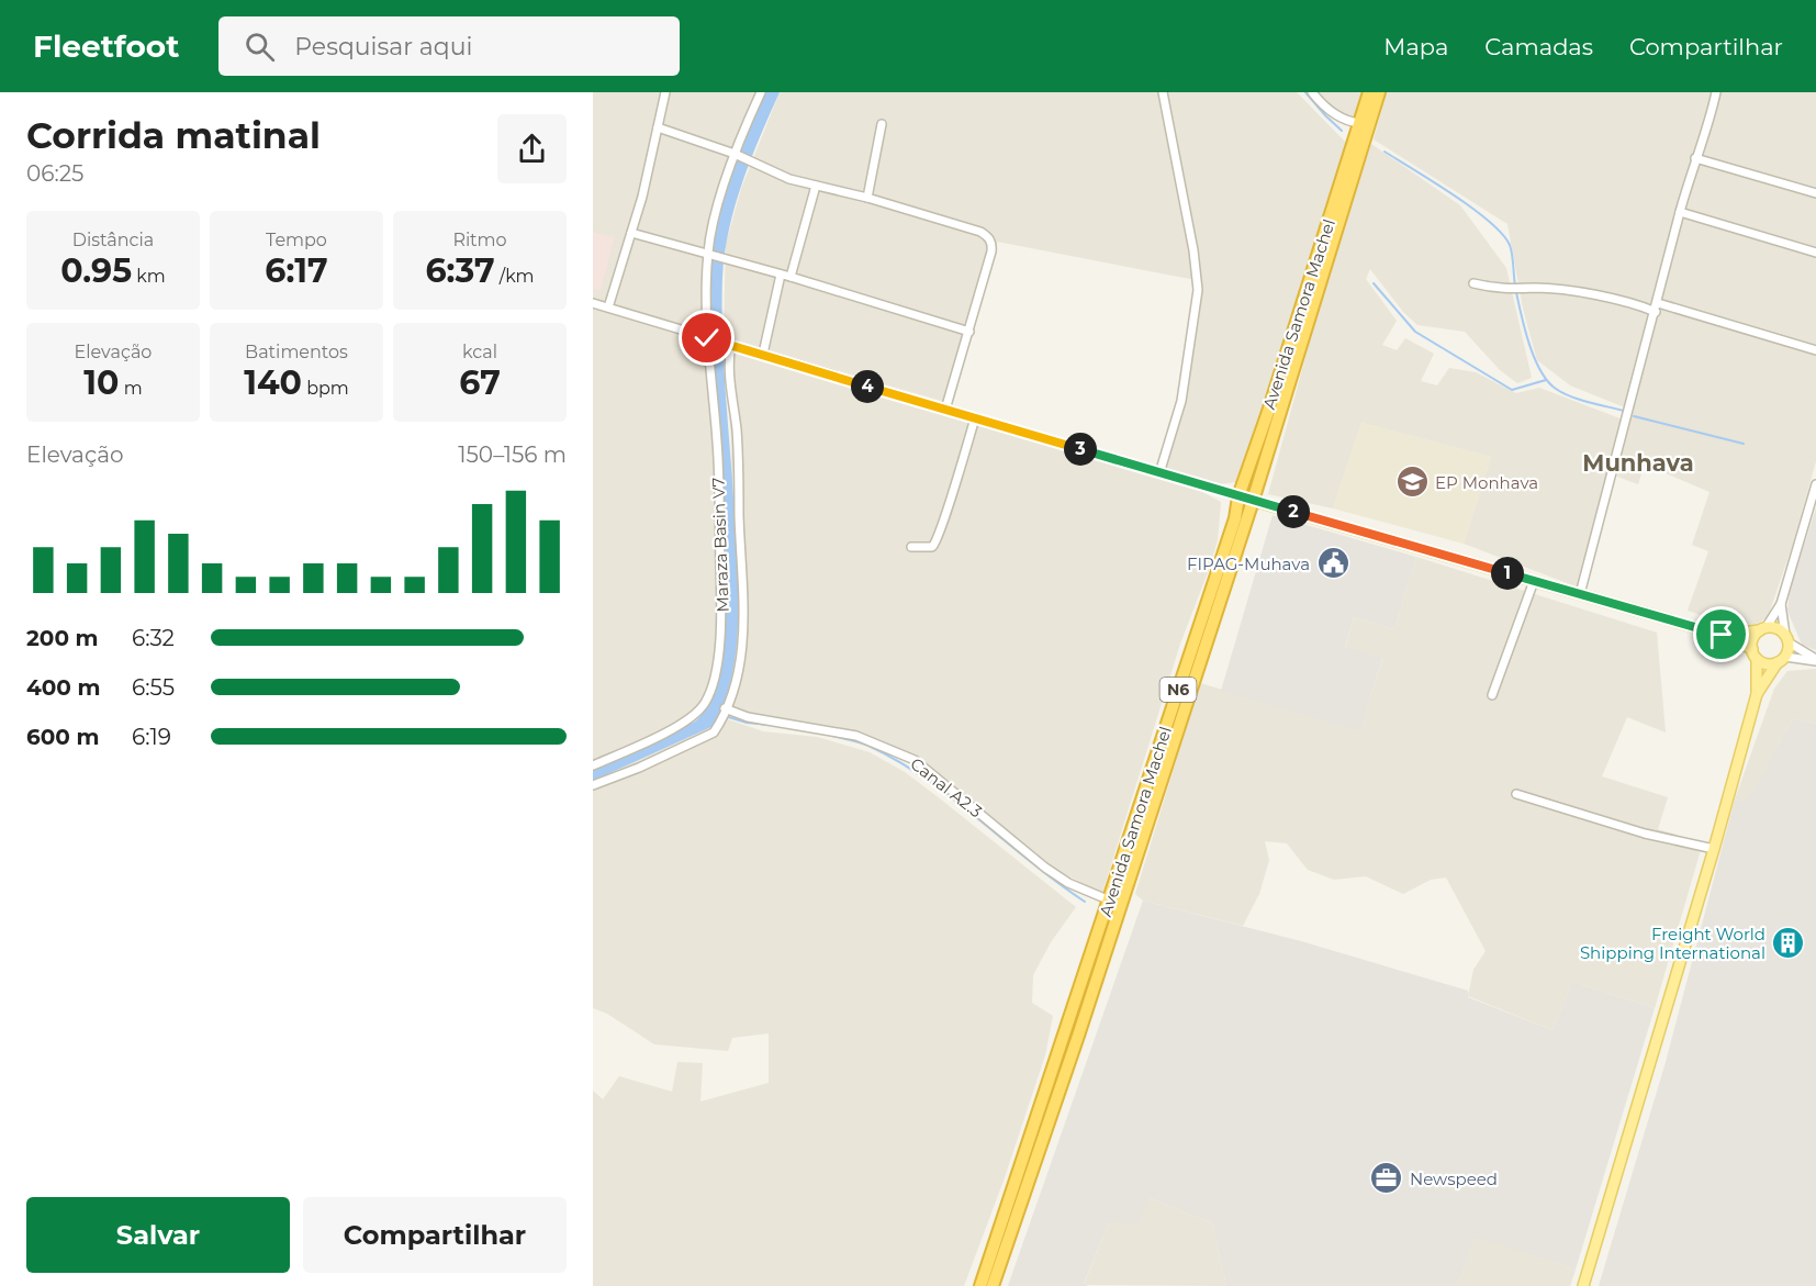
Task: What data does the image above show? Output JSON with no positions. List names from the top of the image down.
{
  "streets": {
    "highway": ["Avenida Samora Machel", "N6"],
    "street": ["Maraza Basin V7", "Canal A2.3"]
  },
  "crossings": [
    ["Avenida Samora Machel", "Canal A2.3"]
  ],
  "districts": ["Munhava"],
  "places": {
    "school or university": ["EP Monhava"],
    "public building": ["FIPAG-Muhava"],
    "building": ["Freight World Shipping International"],
    "office": ["Newspeed"]
  },
  "page": {
    "header": "Fleetfoot",
    "search": "Pesquisar aqui",
    "nav": ["Mapa", "Camadas", "Compartilhar"],
    "heading": ["Corrida matinal", "06:25"],
    "stats": [
      ["Distância", "0.95 km"],
      ["Tempo", "6:17"],
      ["Ritmo", "6:37 /km"],
      ["Elevação", "10 m"],
      ["Batimentos", "140 bpm"],
      ["kcal", "67"]
    ],
    "pins": [
      "4",
      "3",
      "2",
      "1"
    ],
    "chart": ["Elevação", "150–156 m"],
    "list": [
      {
        "name": "200 m",
        "note": "6:32"
      },
      {
        "name": "400 m",
        "note": "6:55"
      },
      {
        "name": "600 m",
        "note": "6:19"
      }
    ],
    "buttons": ["Salvar", "Compartilhar"]
  }
}
